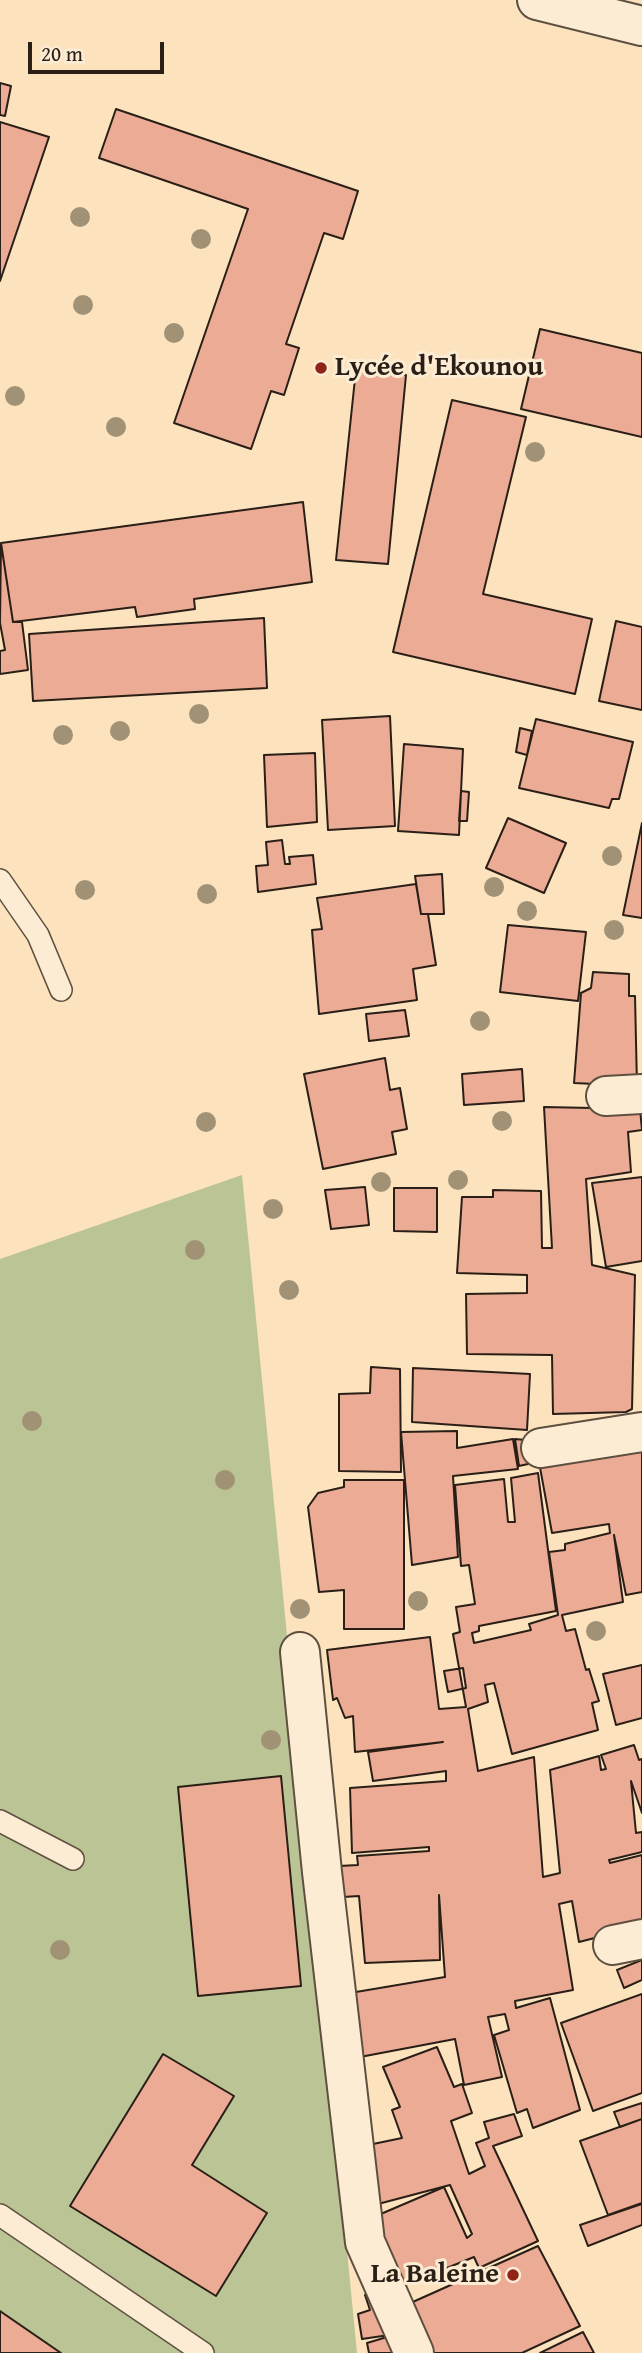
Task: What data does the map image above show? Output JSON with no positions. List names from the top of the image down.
{
  "places": ["Lycée d'Ekounou", "La Baleine"],
  "scale_bar": "20 m"
}
